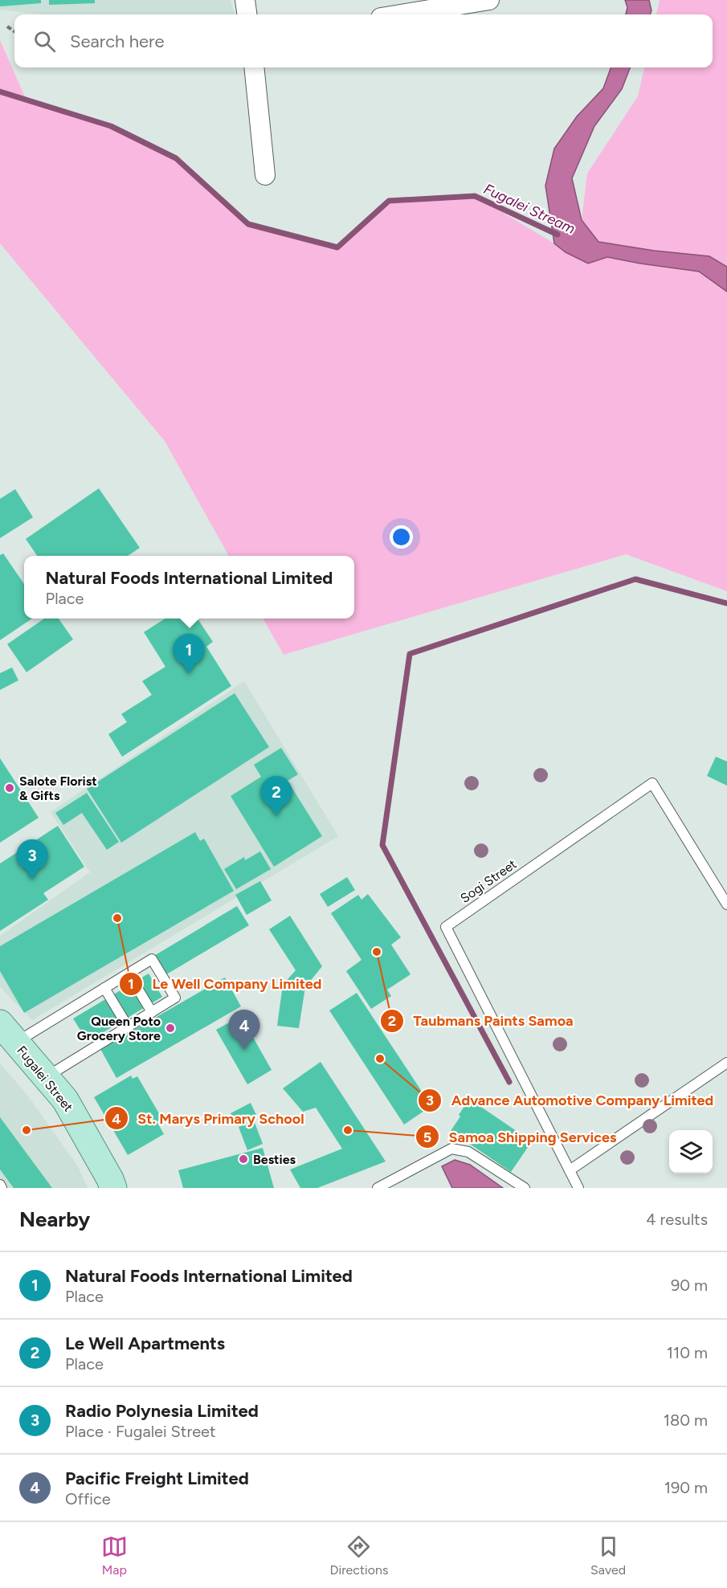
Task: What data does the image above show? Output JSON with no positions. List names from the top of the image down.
{
  "streets": {
    "main road": ["Fugalei Street"],
    "lane": ["Sogi Street"]
  },
  "water": ["Fugalei Stream"],
  "places": [
    "Salote Florist & Gifts",
    "Le Well Company Limited",
    "Taubmans Paints Samoa",
    "Queen Poto Grocery Store",
    "Advance Automotive Company Limited",
    "St. Marys Primary School",
    "Samoa Shipping Services",
    "Besties"
  ],
  "page": {
    "search": "Search here",
    "popup": ["Natural Foods International Limited", "Place"],
    "pins": [
      "1",
      "2",
      "3",
      "4"
    ],
    "heading": ["Nearby", "4 results"],
    "list": [
      {
        "mark": "1",
        "name": "Natural Foods International Limited",
        "note": "Place",
        "value": "90 m"
      },
      {
        "mark": "2",
        "name": "Le Well Apartments",
        "note": "Place",
        "value": "110 m"
      },
      {
        "mark": "3",
        "name": "Radio Polynesia Limited",
        "note": "Place · Fugalei Street",
        "value": "180 m"
      },
      {
        "mark": "4",
        "name": "Pacific Freight Limited",
        "note": "Office",
        "value": "190 m"
      }
    ],
    "nav": ["Map", "Directions", "Saved"]
  }
}
